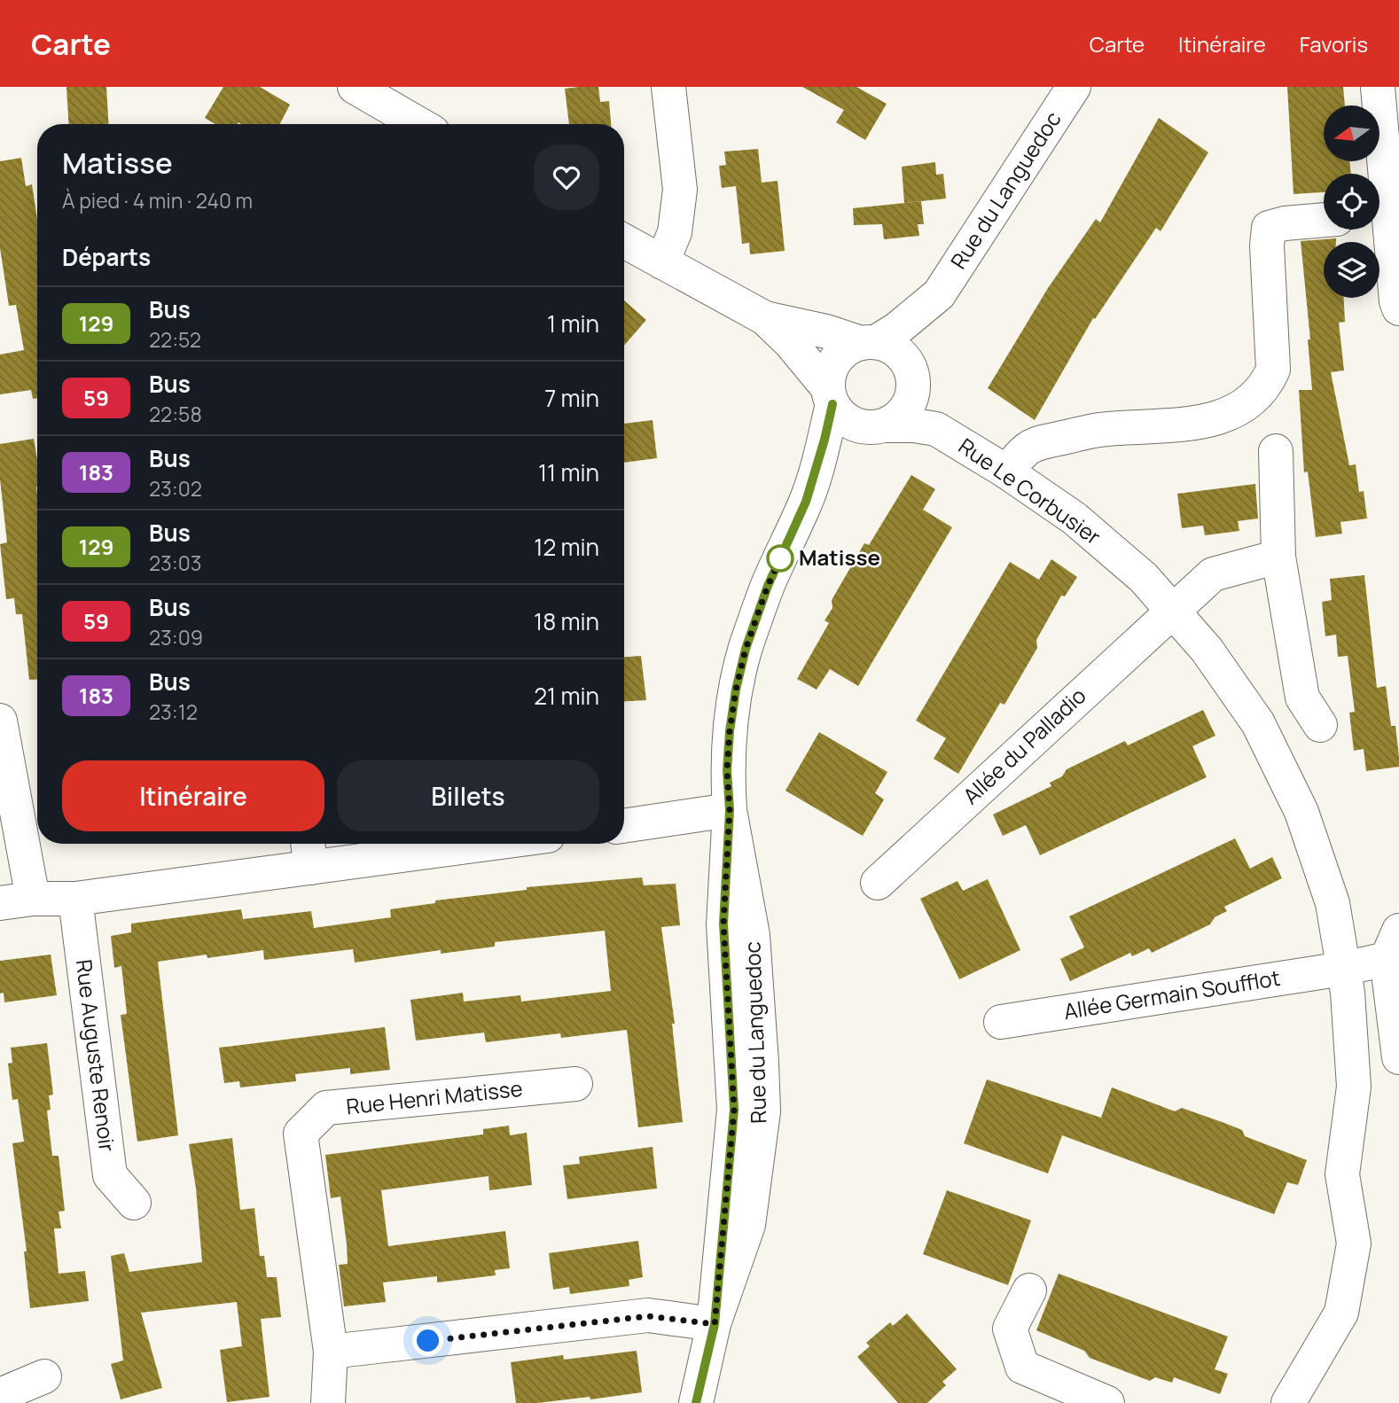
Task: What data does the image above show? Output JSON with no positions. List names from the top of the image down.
{
  "streets": {
    "street": [
      "Rue du Languedoc",
      "Rue Le Corbusier",
      "Allée du Palladio",
      "Allée Germain Soufflot",
      "Rue Auguste Renoir",
      "Rue Henri Matisse"
    ]
  },
  "crossings": [
    ["Rue du Languedoc", "Rue Le Corbusier"],
    ["Rue Le Corbusier", "Allée du Palladio"],
    ["Rue Le Corbusier", "Allée Germain Soufflot"]
  ],
  "places": ["Matisse"],
  "lines": ["bus line 129"],
  "north": "left",
  "page": {
    "header": "Carte",
    "nav": ["Carte", "Itinéraire", "Favoris"],
    "heading": [
      ["Matisse", "À pied · 4 min · 240 m"],
      "Départs"
    ],
    "list": [
      {
        "mark": "129",
        "name": "Bus",
        "note": "22:52",
        "value": "1 min"
      },
      {
        "mark": "59",
        "name": "Bus",
        "note": "22:58",
        "value": "7 min"
      },
      {
        "mark": "183",
        "name": "Bus",
        "note": "23:02",
        "value": "11 min"
      },
      {
        "mark": "129",
        "name": "Bus",
        "note": "23:03",
        "value": "12 min"
      },
      {
        "mark": "59",
        "name": "Bus",
        "note": "23:09",
        "value": "18 min"
      },
      {
        "mark": "183",
        "name": "Bus",
        "note": "23:12",
        "value": "21 min"
      }
    ],
    "buttons": ["Itinéraire", "Billets"]
  }
}
